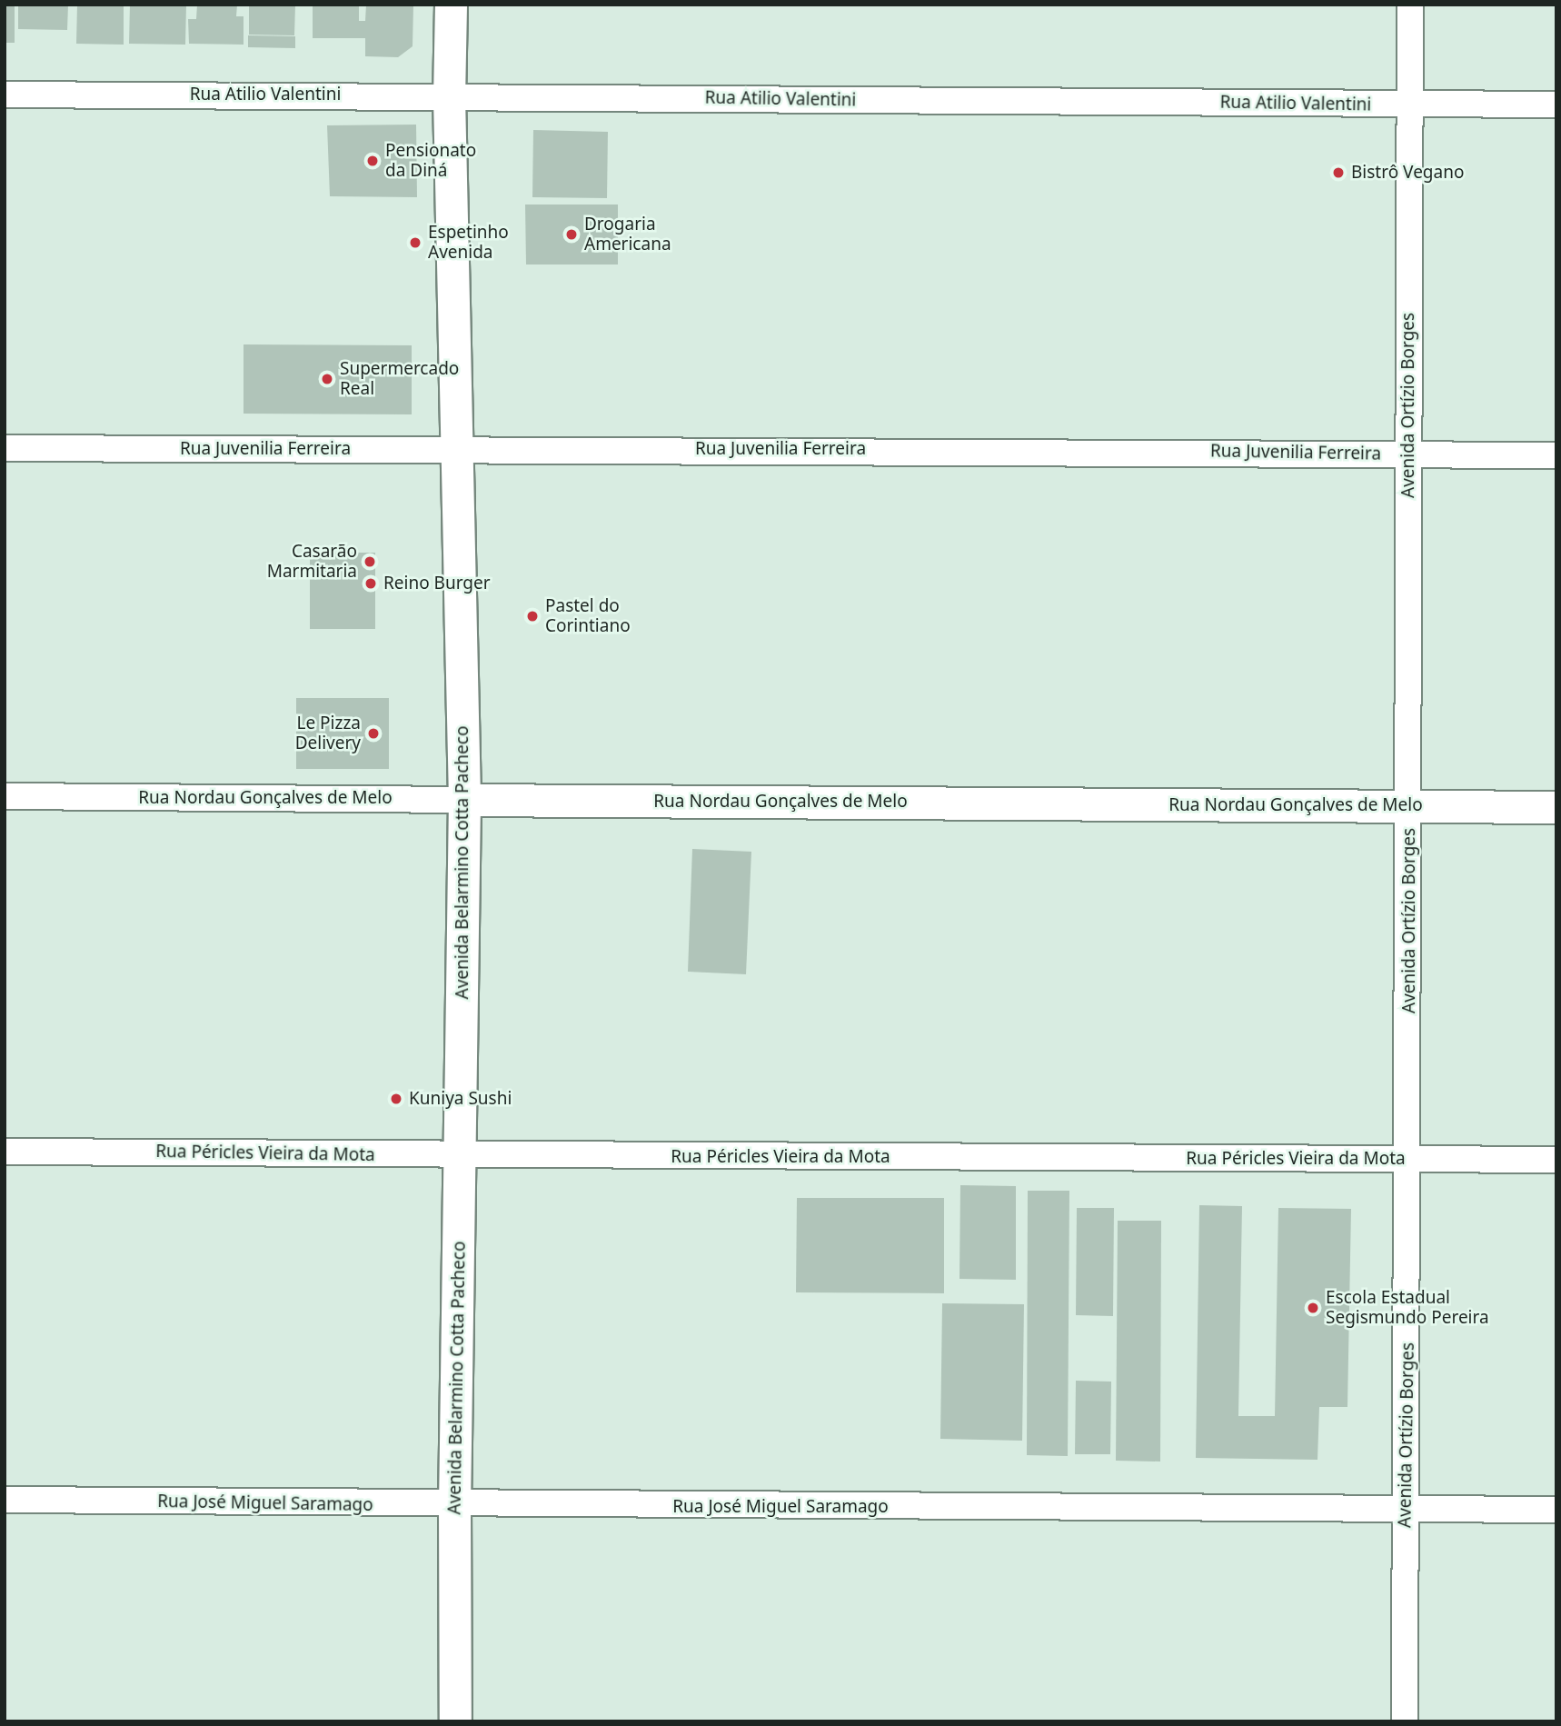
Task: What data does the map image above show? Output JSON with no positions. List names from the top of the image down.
{
  "streets": {
    "street": [
      "Rua Atilio Valentini",
      "Avenida Ortízio Borges",
      "Rua Juvenilia Ferreira",
      "Rua Nordau Gonçalves de Melo",
      "Avenida Belarmino Cotta Pacheco",
      "Rua Péricles Vieira da Mota",
      "Rua José Miguel Saramago"
    ]
  },
  "crossings": [
    ["Rua Atilio Valentini", "Avenida Ortízio Borges"],
    ["Rua Atilio Valentini", "Avenida Belarmino Cotta Pacheco"],
    ["Avenida Ortízio Borges", "Rua Juvenilia Ferreira"],
    ["Avenida Ortízio Borges", "Rua Nordau Gonçalves de Melo"],
    ["Avenida Ortízio Borges", "Rua Péricles Vieira da Mota"],
    ["Avenida Ortízio Borges", "Rua José Miguel Saramago"],
    ["Rua Juvenilia Ferreira", "Avenida Belarmino Cotta Pacheco"],
    ["Rua Nordau Gonçalves de Melo", "Avenida Belarmino Cotta Pacheco"],
    ["Avenida Belarmino Cotta Pacheco", "Rua Péricles Vieira da Mota"],
    ["Avenida Belarmino Cotta Pacheco", "Rua José Miguel Saramago"]
  ],
  "places": [
    "Pensionato da Diná",
    "Bistrô Vegano",
    "Drogaria Americana",
    "Espetinho Avenida",
    "Supermercado Real",
    "Casarão Marmitaria",
    "Reino Burger",
    "Pastel do Corintiano",
    "Le Pizza Delivery",
    "Kuniya Sushi",
    "Escola Estadual Segismundo Pereira"
  ]
}
